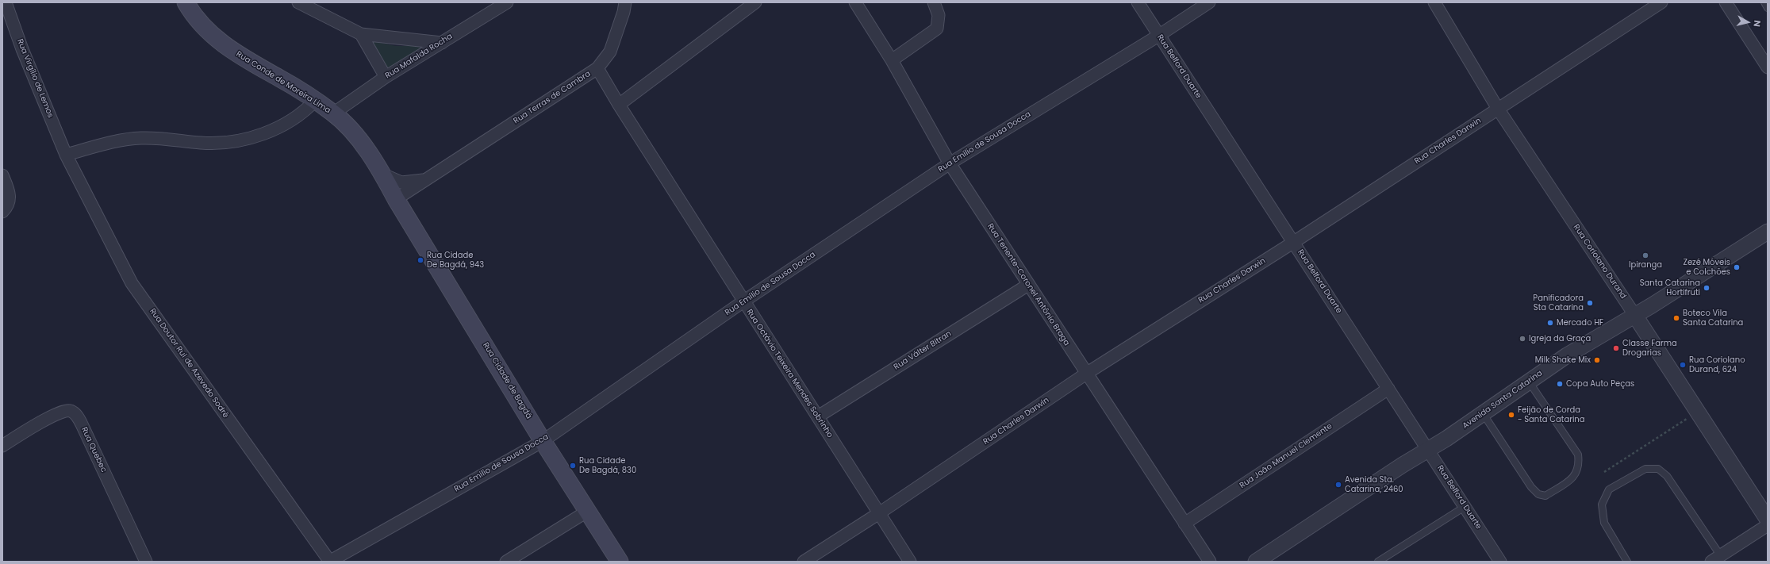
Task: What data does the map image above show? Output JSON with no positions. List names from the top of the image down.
{
  "streets": {
    "main road": ["Rua Conde de Moreira Lima", "Rua Cidade de Bagdá"],
    "street": [
      "Rua Mafalda Rocha",
      "Rua Belford Duarte",
      "Rua Virgílio de Lemos",
      "Rua Terras de Cambra",
      "Rua Charles Darwin",
      "Rua Emílio de Sousa Docca",
      "Rua Coriolano Durand",
      "Rua Tenente-Coronel Antônio Braga",
      "Rua Válter Bitran",
      "Rua Doutor Rui de Azevedo Sodré",
      "Rua Octávio Teixeira Mendes Sobrinho",
      "Avenida Santa Catarina",
      "Rua Quebec",
      "Rua João Manuel Clemente"
    ]
  },
  "crossings": [
    ["Rua Mafalda Rocha", "Rua Conde de Moreira Lima"],
    ["Rua Belford Duarte", "Rua Charles Darwin"],
    ["Rua Belford Duarte", "Rua Emílio de Sousa Docca"],
    ["Rua Belford Duarte", "Avenida Santa Catarina"],
    ["Rua Belford Duarte", "Rua João Manuel Clemente"],
    ["Rua Virgílio de Lemos", "Rua Doutor Rui de Azevedo Sodré"],
    ["Rua Conde de Moreira Lima", "Rua Terras de Cambra"],
    ["Rua Conde de Moreira Lima", "Rua Cidade de Bagdá"],
    ["Rua Terras de Cambra", "Rua Octávio Teixeira Mendes Sobrinho"],
    ["Rua Terras de Cambra", "Rua Cidade de Bagdá"],
    ["Rua Charles Darwin", "Rua Coriolano Durand"],
    ["Rua Charles Darwin", "Rua Tenente-Coronel Antônio Braga"],
    ["Rua Charles Darwin", "Rua Octávio Teixeira Mendes Sobrinho"],
    ["Rua Emílio de Sousa Docca", "Rua Tenente-Coronel Antônio Braga"],
    ["Rua Emílio de Sousa Docca", "Rua Doutor Rui de Azevedo Sodré"],
    ["Rua Emílio de Sousa Docca", "Rua Octávio Teixeira Mendes Sobrinho"],
    ["Rua Emílio de Sousa Docca", "Rua Cidade de Bagdá"],
    ["Rua Coriolano Durand", "Avenida Santa Catarina"],
    ["Rua Tenente-Coronel Antônio Braga", "Rua Válter Bitran"],
    ["Rua Tenente-Coronel Antônio Braga", "Rua João Manuel Clemente"],
    ["Rua Válter Bitran", "Rua Octávio Teixeira Mendes Sobrinho"]
  ],
  "places": [
    "Ipiranga",
    "Rua Cidade De Bagdá, 943",
    "Zezé Móveis e Colchões",
    "Santa Catarina Hortifruti",
    "Panificadora Sta Catarina",
    "Boteco Vila Santa Catarina",
    "Mercado HF",
    "Igreja da Graça",
    "Classe Farma Drogarias",
    "Milk Shake Mix",
    "Rua Coriolano Durand, 624",
    "Copa Auto Peças",
    "Feijão de Corda - Santa Catarina",
    "Rua Cidade De Bagdá, 830",
    "Avenida Sta. Catarina, 2460"
  ],
  "north": "right"
}
